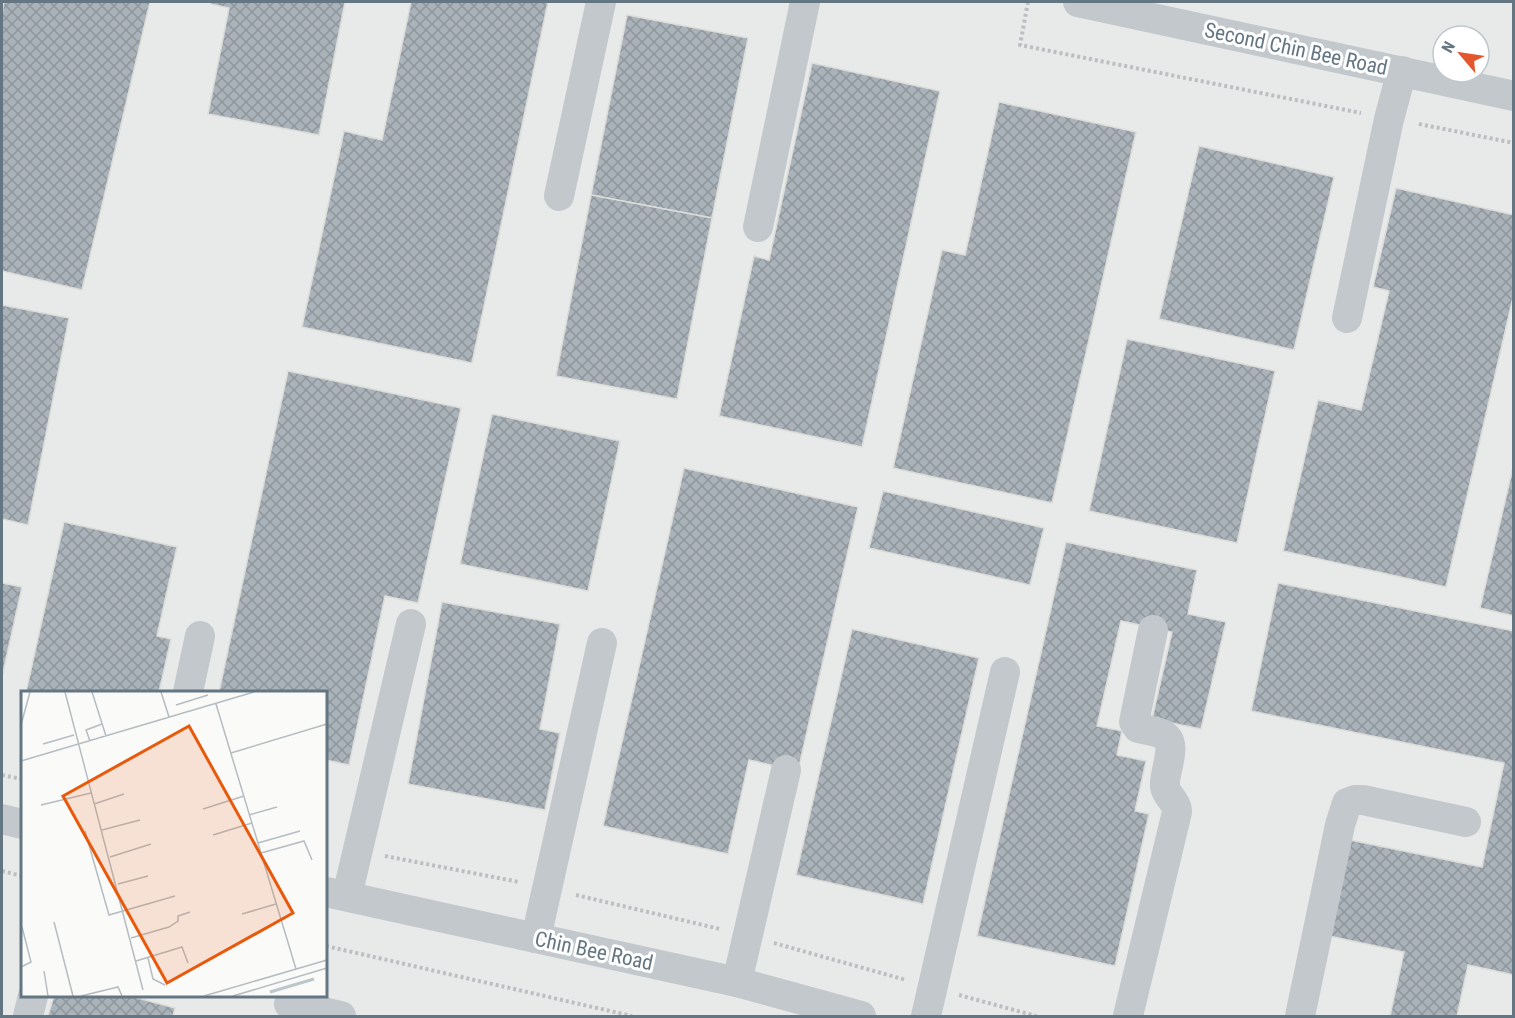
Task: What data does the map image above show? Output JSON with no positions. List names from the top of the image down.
{
  "streets": {
    "street": ["Second Chin Bee Road", "Chin Bee Road"]
  },
  "north": "top left"
}
